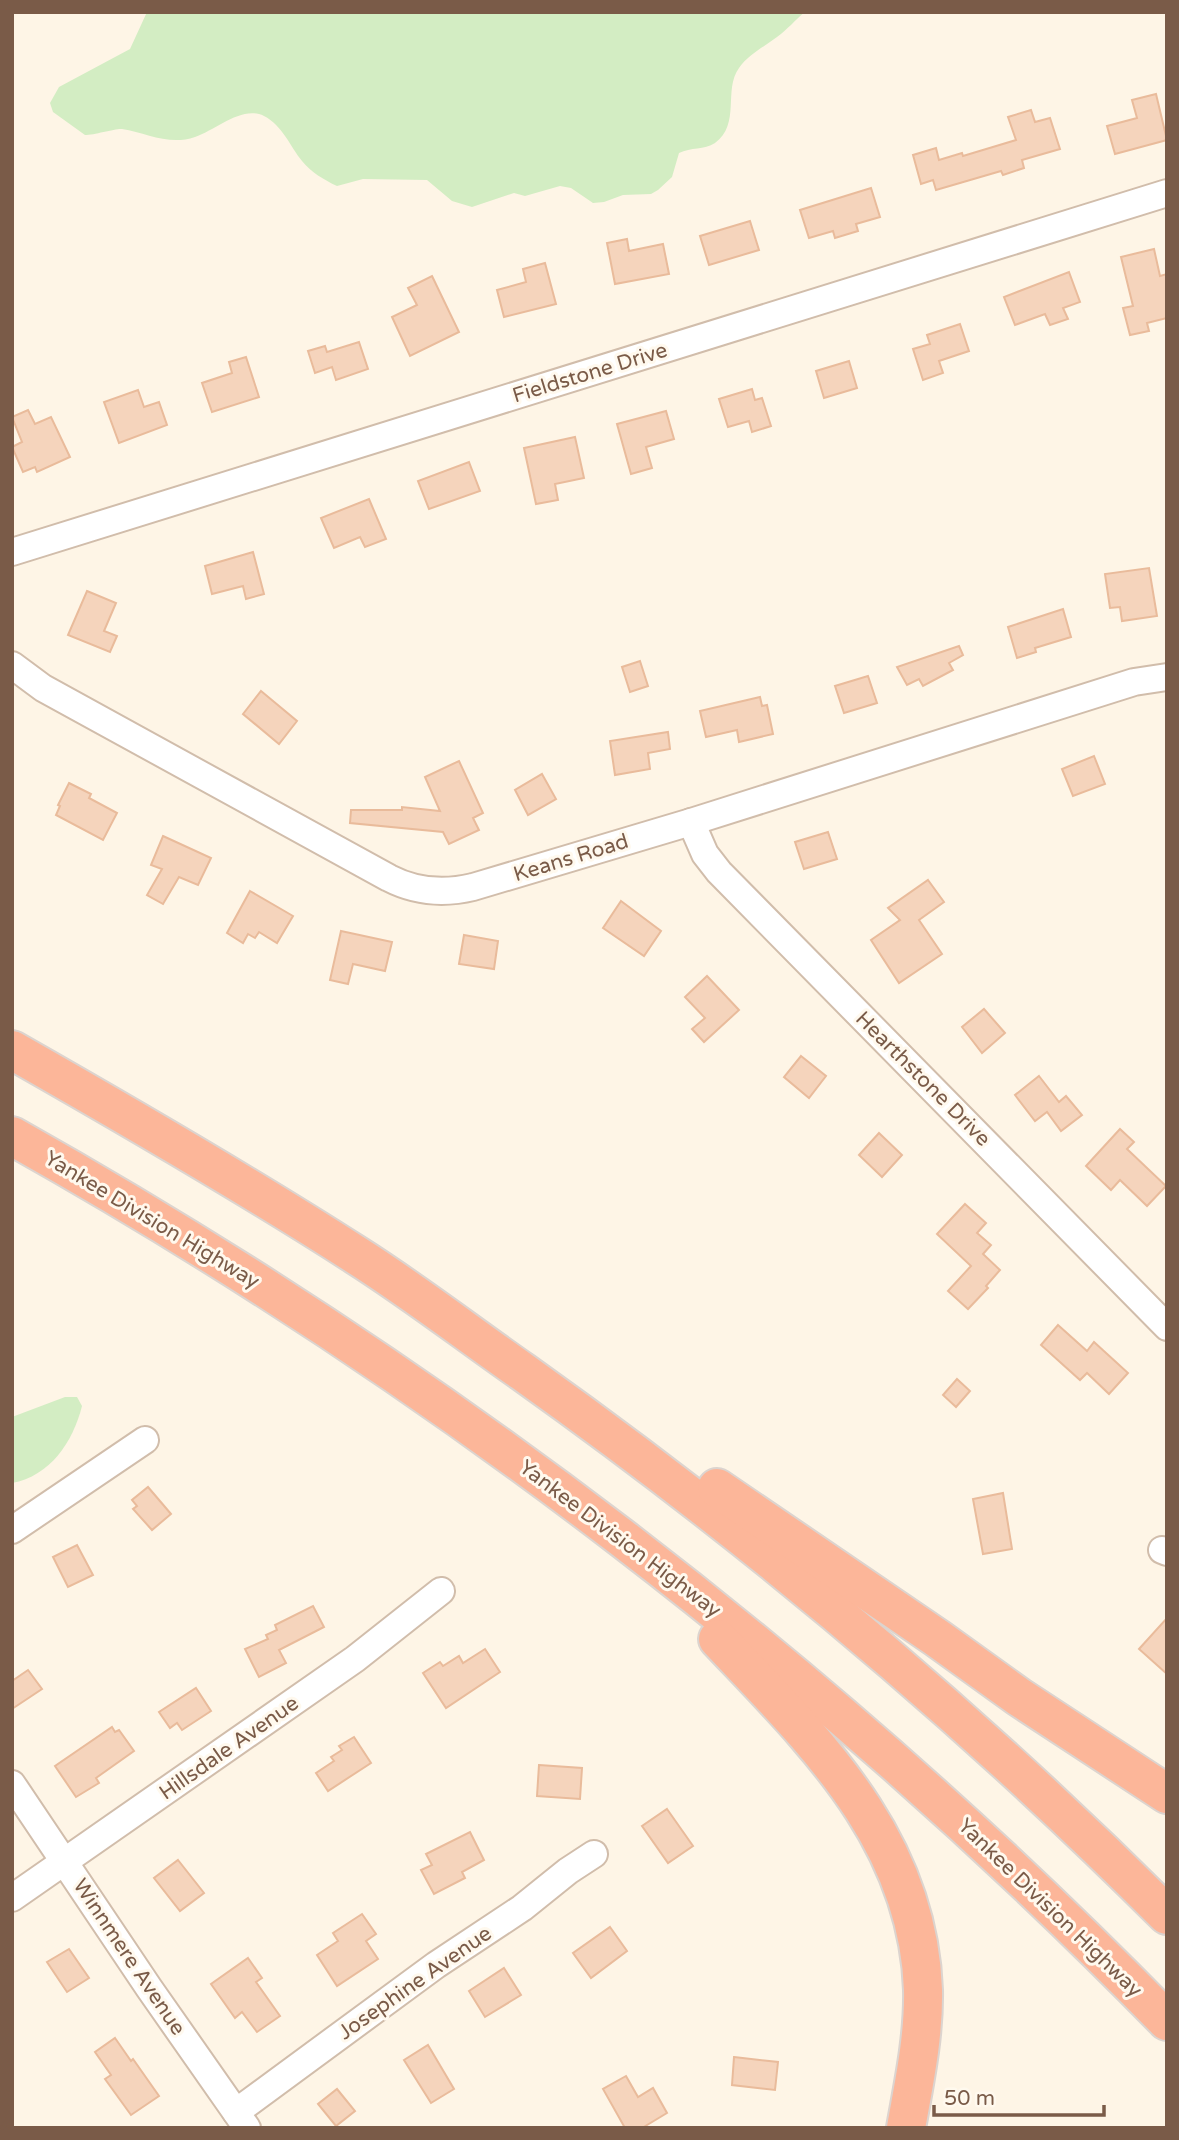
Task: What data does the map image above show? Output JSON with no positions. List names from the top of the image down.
{
  "streets": {
    "highway": ["Yankee Division Highway"],
    "street": [
      "Fieldstone Drive",
      "Keans Road",
      "Hearthstone Drive",
      "Hillsdale Avenue",
      "Winnmere Avenue",
      "Josephine Avenue"
    ]
  },
  "crossings": [
    ["Keans Road", "Hearthstone Drive"],
    ["Hillsdale Avenue", "Winnmere Avenue"],
    ["Winnmere Avenue", "Josephine Avenue"]
  ],
  "scale_bar": "50 m"
}
